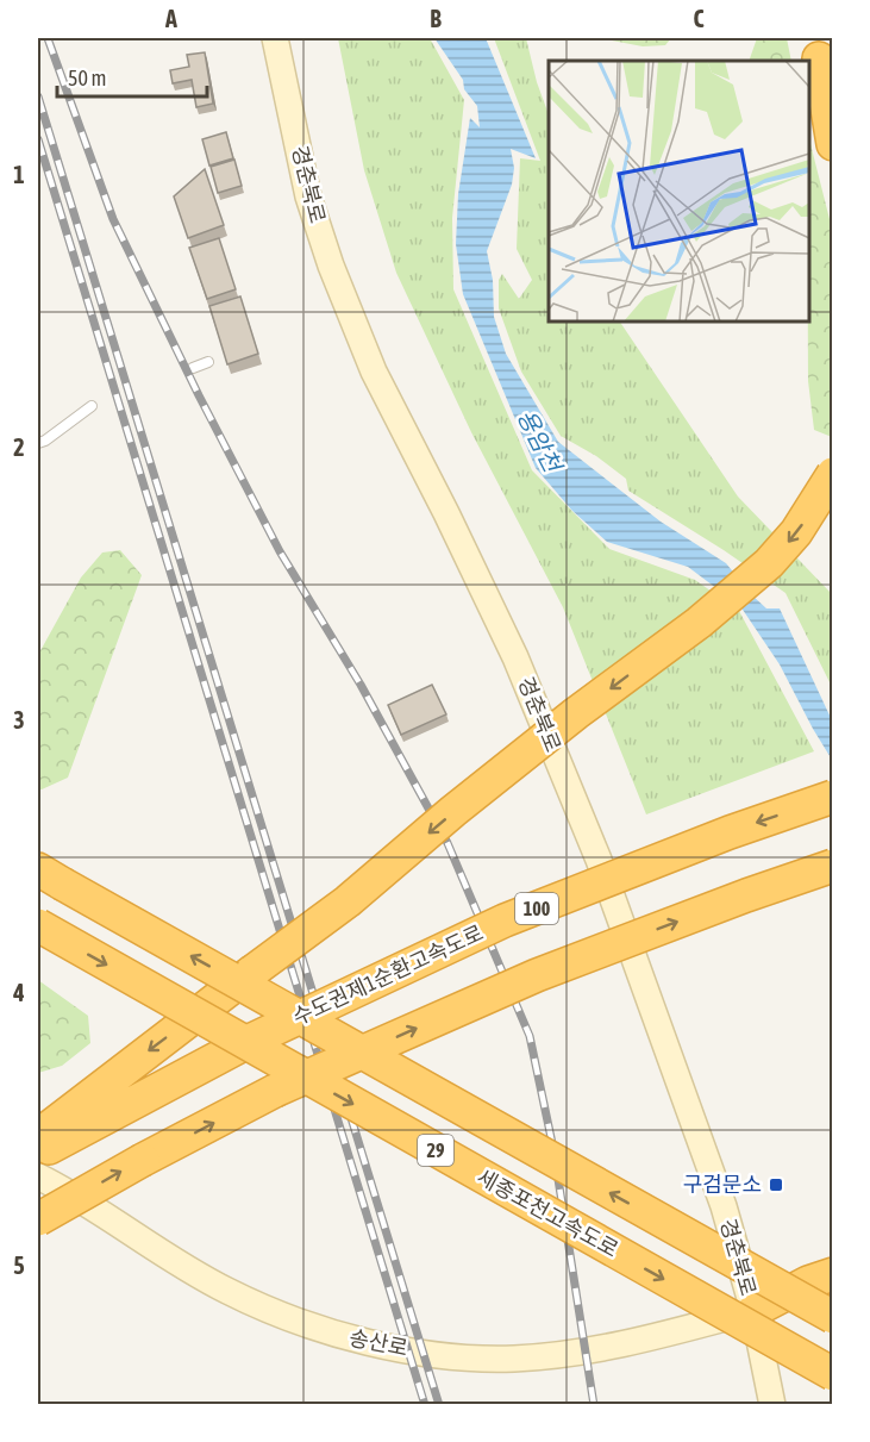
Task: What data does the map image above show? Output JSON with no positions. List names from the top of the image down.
{
  "streets": {
    "highway": [
      "100",
      "수도권제1순환고속도로",
      "29",
      "세종포천고속도로"
    ],
    "street": ["경춘북로", "송산로"]
  },
  "crossings": [
    ["경춘북로", "송산로"]
  ],
  "water": ["용암천"],
  "places": {
    "transit": ["구검문소"]
  },
  "scale_bar": "50 m",
  "grid": {
    "columns": ["A", "B", "C"],
    "rows": [
      "1",
      "2",
      "3",
      "4",
      "5"
    ]
  }
}
